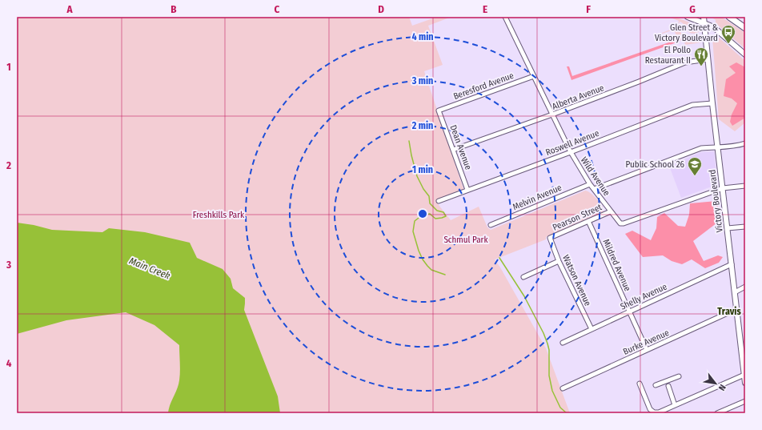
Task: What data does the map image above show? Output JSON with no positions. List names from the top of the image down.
{
  "streets": {
    "main road": ["Victory Boulevard"],
    "street": [
      "Beresford Avenue",
      "Alberta Avenue",
      "Roswell Avenue",
      "Dean Avenue",
      "Wild Avenue",
      "Melvin Avenue",
      "Pearson Street",
      "Mildred Avenue",
      "Watson Avenue",
      "Shelly Avenue",
      "Burke Avenue"
    ]
  },
  "crossings": [
    ["Beresford Avenue", "Dean Avenue"],
    ["Beresford Avenue", "Wild Avenue"],
    ["Alberta Avenue", "Dean Avenue"],
    ["Alberta Avenue", "Wild Avenue"],
    ["Alberta Avenue", "Victory Boulevard"],
    ["Roswell Avenue", "Dean Avenue"],
    ["Roswell Avenue", "Wild Avenue"],
    ["Roswell Avenue", "Victory Boulevard"],
    ["Wild Avenue", "Melvin Avenue"],
    ["Wild Avenue", "Victory Boulevard"],
    ["Wild Avenue", "Pearson Street"],
    ["Victory Boulevard", "Shelly Avenue"],
    ["Victory Boulevard", "Burke Avenue"],
    ["Pearson Street", "Mildred Avenue"],
    ["Pearson Street", "Watson Avenue"],
    ["Mildred Avenue", "Shelly Avenue"],
    ["Mildred Avenue", "Burke Avenue"],
    ["Watson Avenue", "Shelly Avenue"]
  ],
  "districts": ["Travis"],
  "water": ["Main Creek"],
  "parks": ["Freshkills Park", "Schmul Park"],
  "places": {
    "bus stop": ["Glen Street & Victory Boulevard"],
    "restaurant": ["El Pollo Restaurant II"],
    "school or university": ["Public School 26"]
  },
  "north": "bottom right",
  "grid": {
    "columns": [
      "A",
      "B",
      "C",
      "D",
      "E",
      "F",
      "G"
    ],
    "rows": [
      "1",
      "2",
      "3",
      "4"
    ]
  },
  "rings": [
    "4 min",
    "3 min",
    "2 min",
    "1 min"
  ]
}
